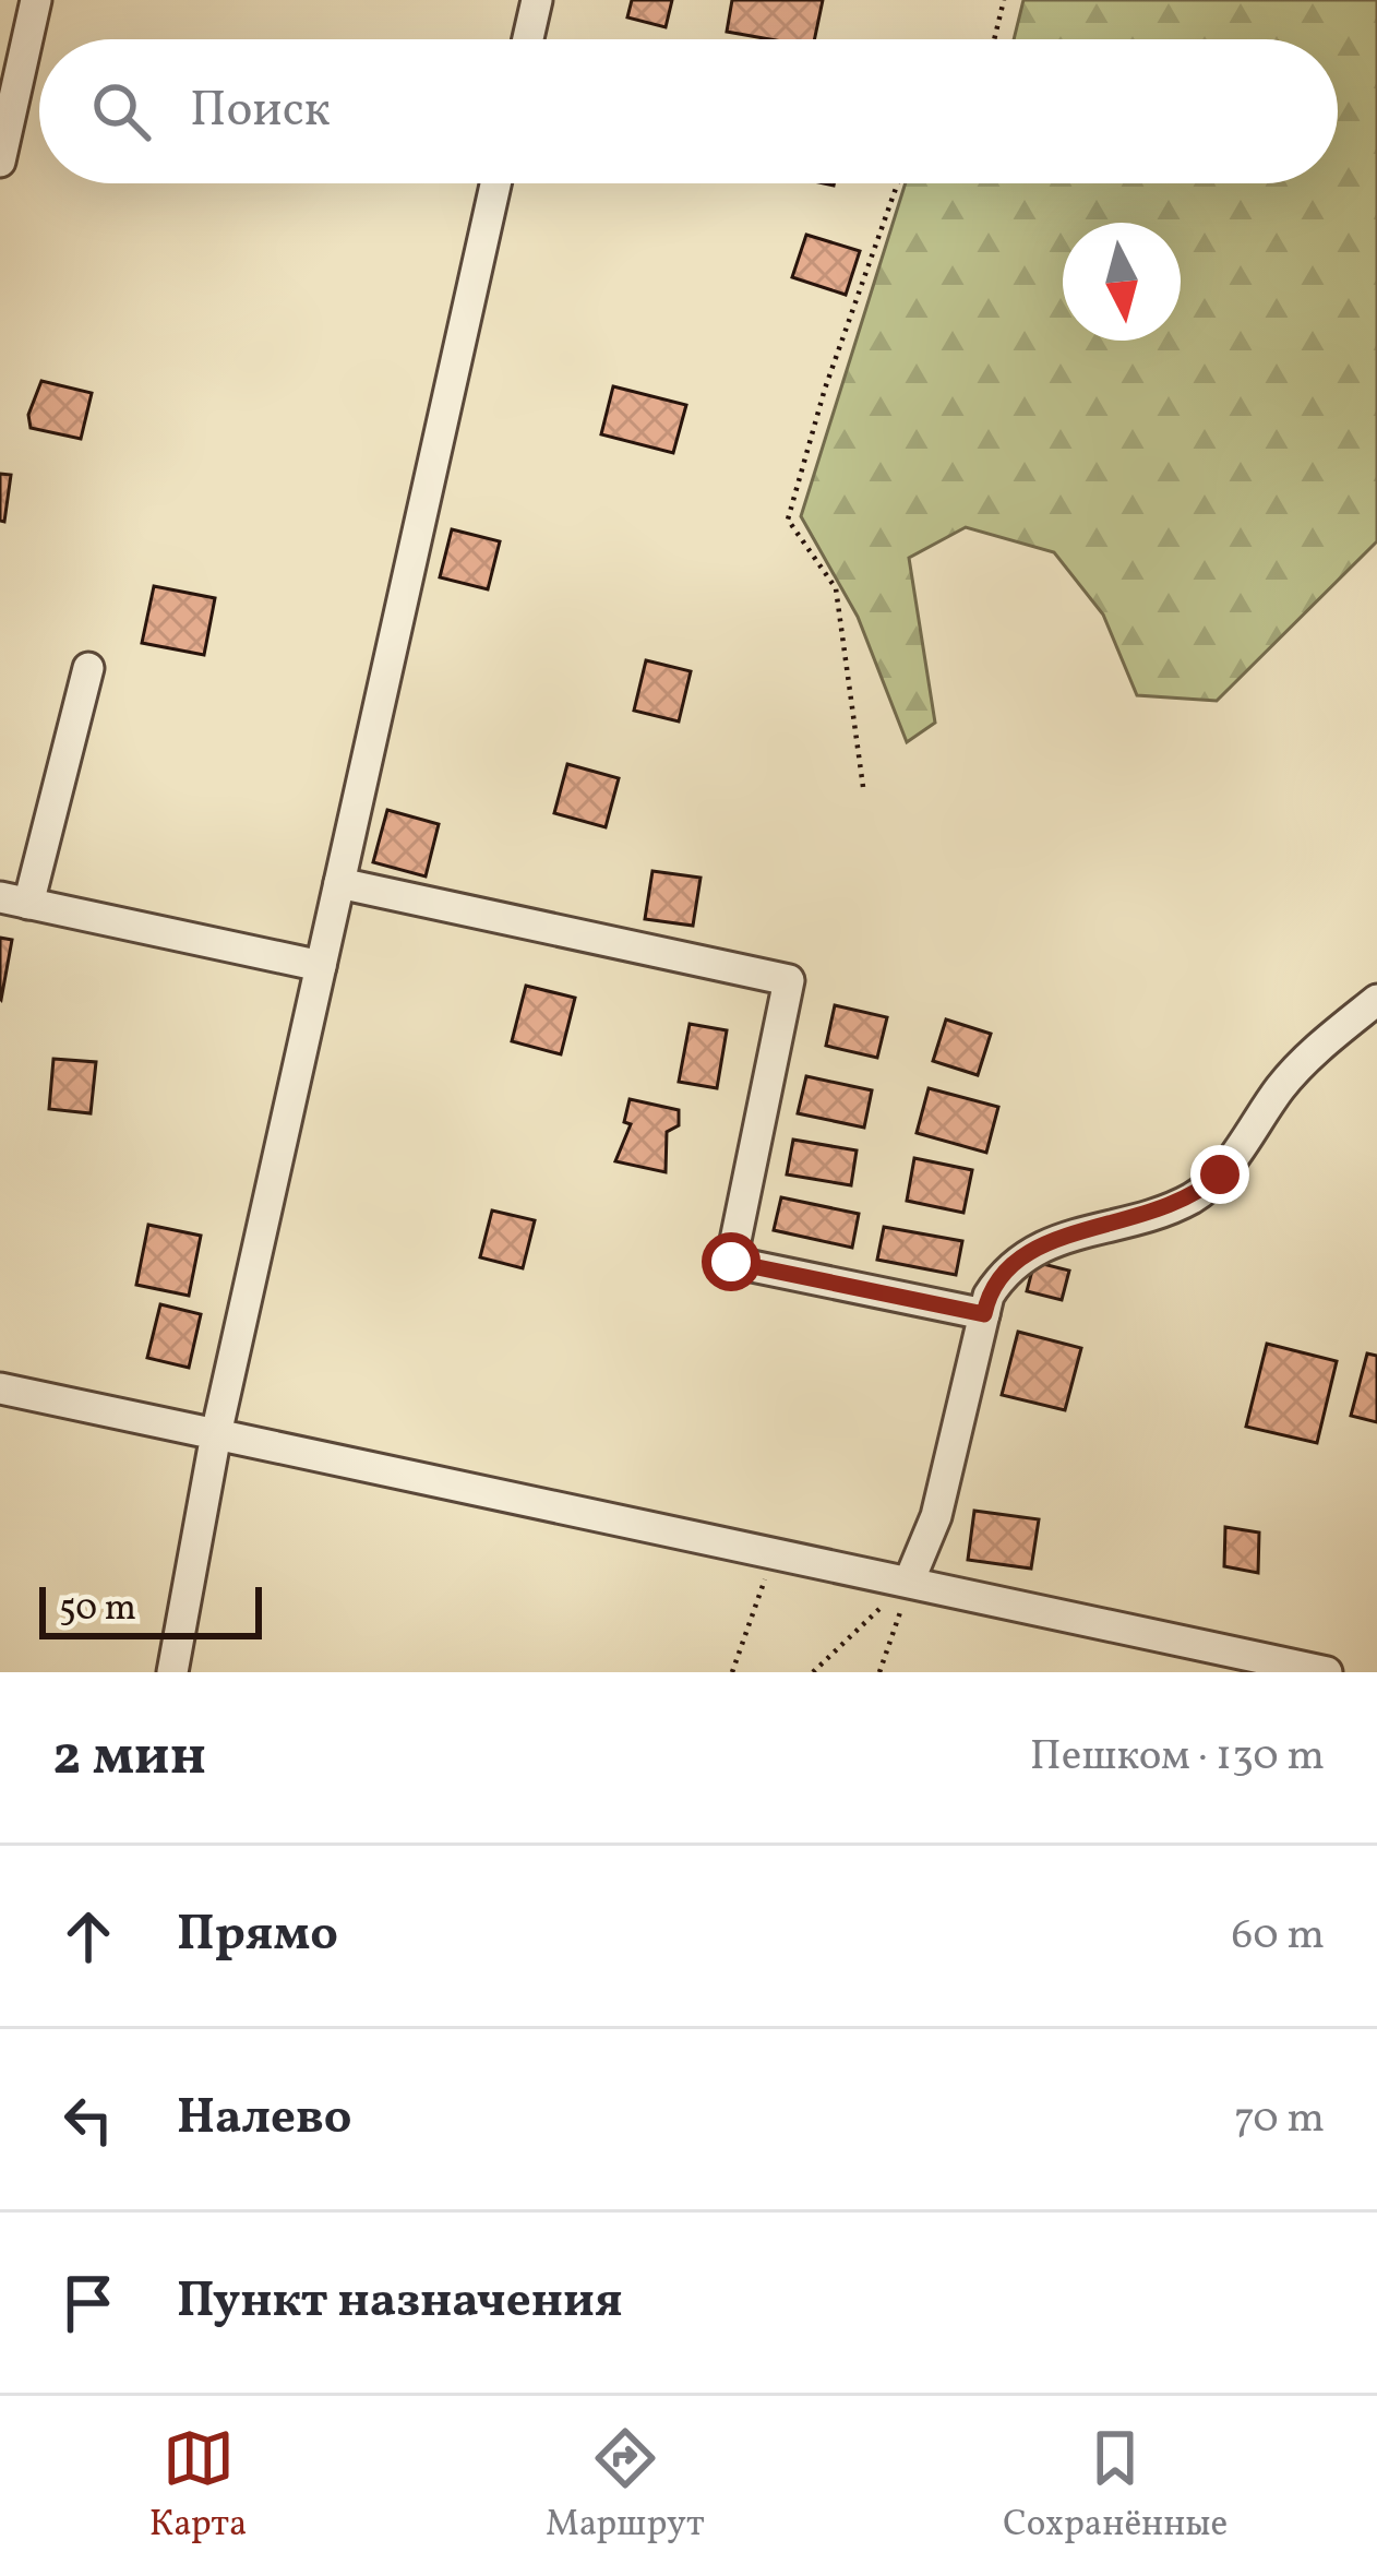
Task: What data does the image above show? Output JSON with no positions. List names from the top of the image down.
{
  "scale_bar": "50 m",
  "north": "bottom",
  "page": {
    "search": "Поиск",
    "scale": "50 m",
    "heading": ["2 мин", "Пешком · 130 m"],
    "list": [
      ["Прямо", "60 m"],
      ["Налево", "70 m"],
      "Пункт назначения"
    ],
    "nav": ["Карта", "Маршрут", "Сохранённые"]
  }
}
